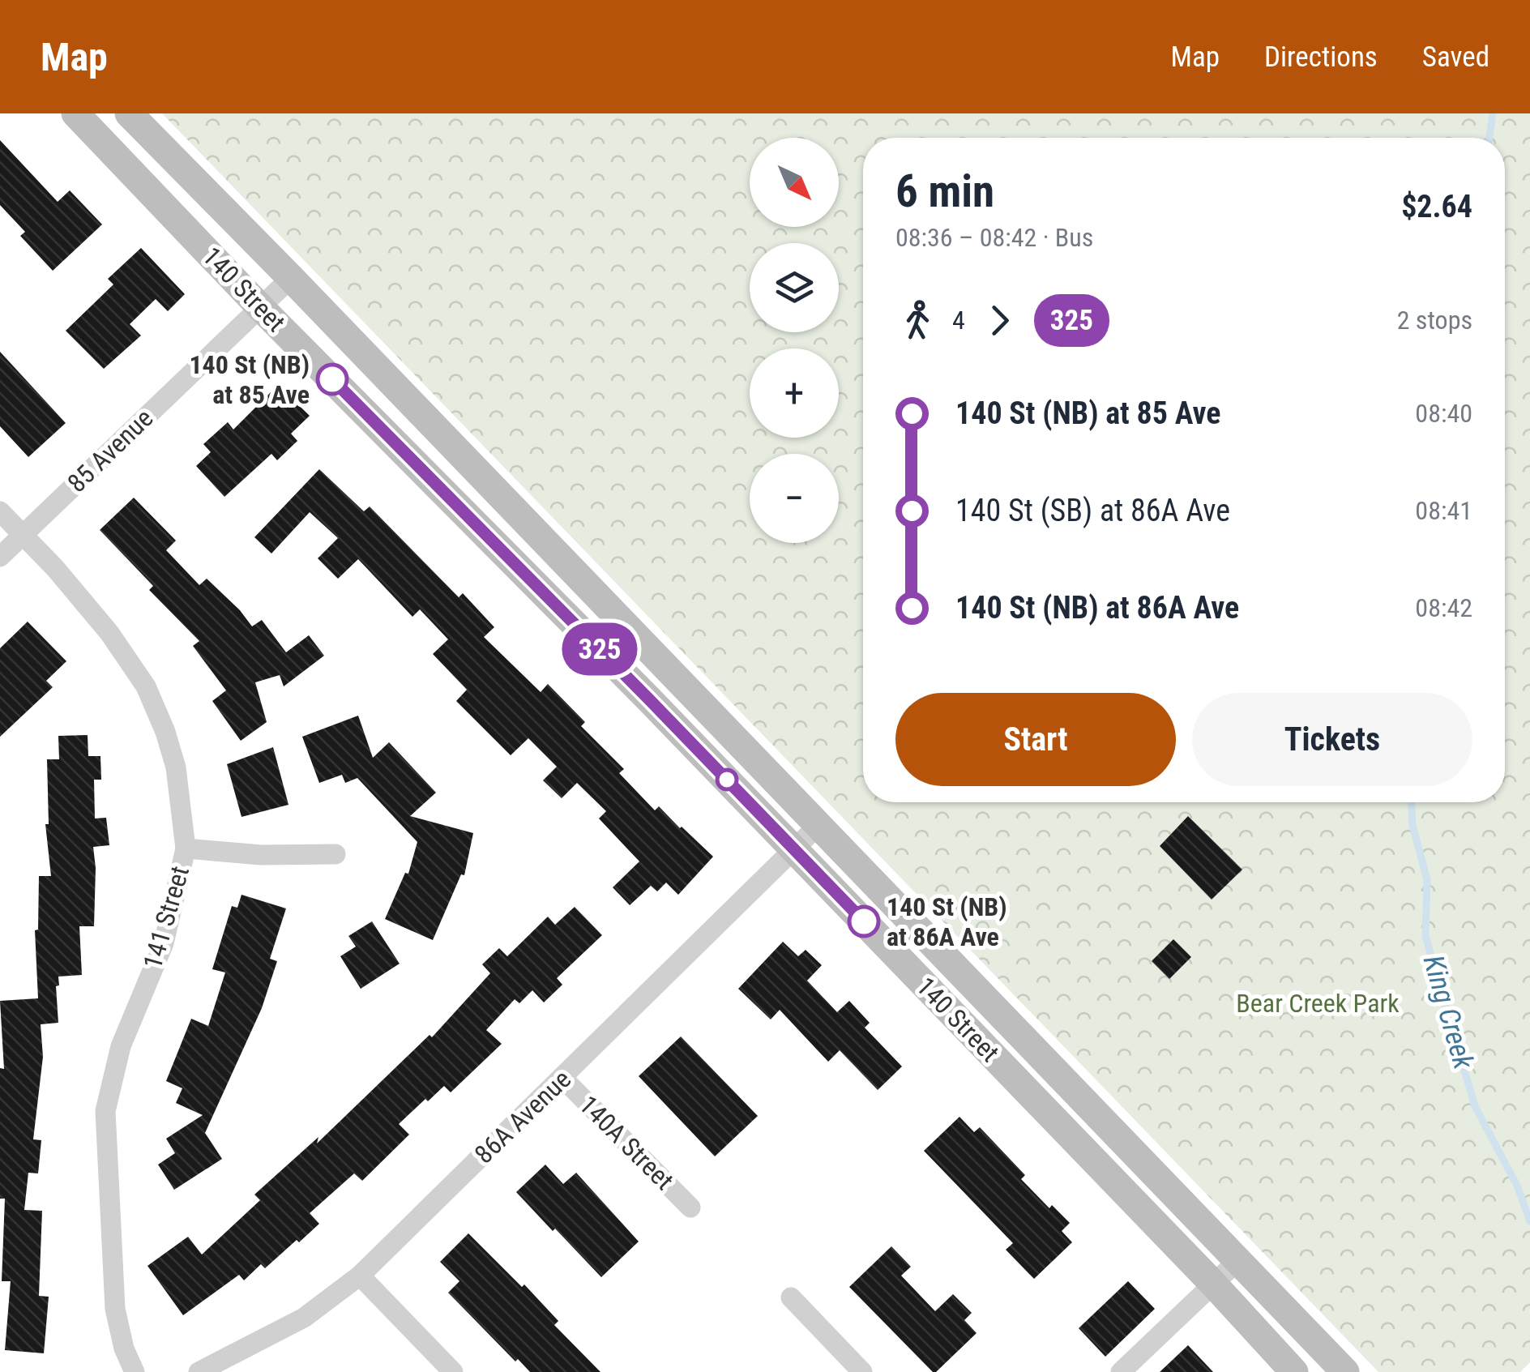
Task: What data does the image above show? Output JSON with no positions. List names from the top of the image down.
{
  "streets": {
    "main road": ["140 Street"],
    "street": [
      "85 Avenue",
      "141 Street",
      "86A Avenue",
      "140A Street"
    ]
  },
  "crossings": [
    ["140 Street", "85 Avenue"],
    ["140 Street", "86A Avenue"],
    ["85 Avenue", "141 Street"],
    ["86A Avenue", "140A Street"]
  ],
  "water": ["King Creek"],
  "parks": ["Bear Creek Park"],
  "places": ["140 St (NB) at 85 Ave", "140 St (NB) at 86A Ave"],
  "lines": ["bus line 325"],
  "north": "bottom right",
  "page": {
    "header": "Map",
    "nav": ["Map", "Directions", "Saved"],
    "on_map": "325",
    "map_buttons": ["+", "−"],
    "heading": ["6 min", "08:36 – 08:42 · Bus", "$2.64"],
    "legs": ["4", "325", "2 stops"],
    "list": [
      {
        "name": "140 St (NB) at 85 Ave",
        "value": "08:40"
      },
      {
        "name": "140 St (SB) at 86A Ave",
        "value": "08:41"
      },
      {
        "name": "140 St (NB) at 86A Ave",
        "value": "08:42"
      }
    ],
    "buttons": ["Start", "Tickets"]
  }
}
